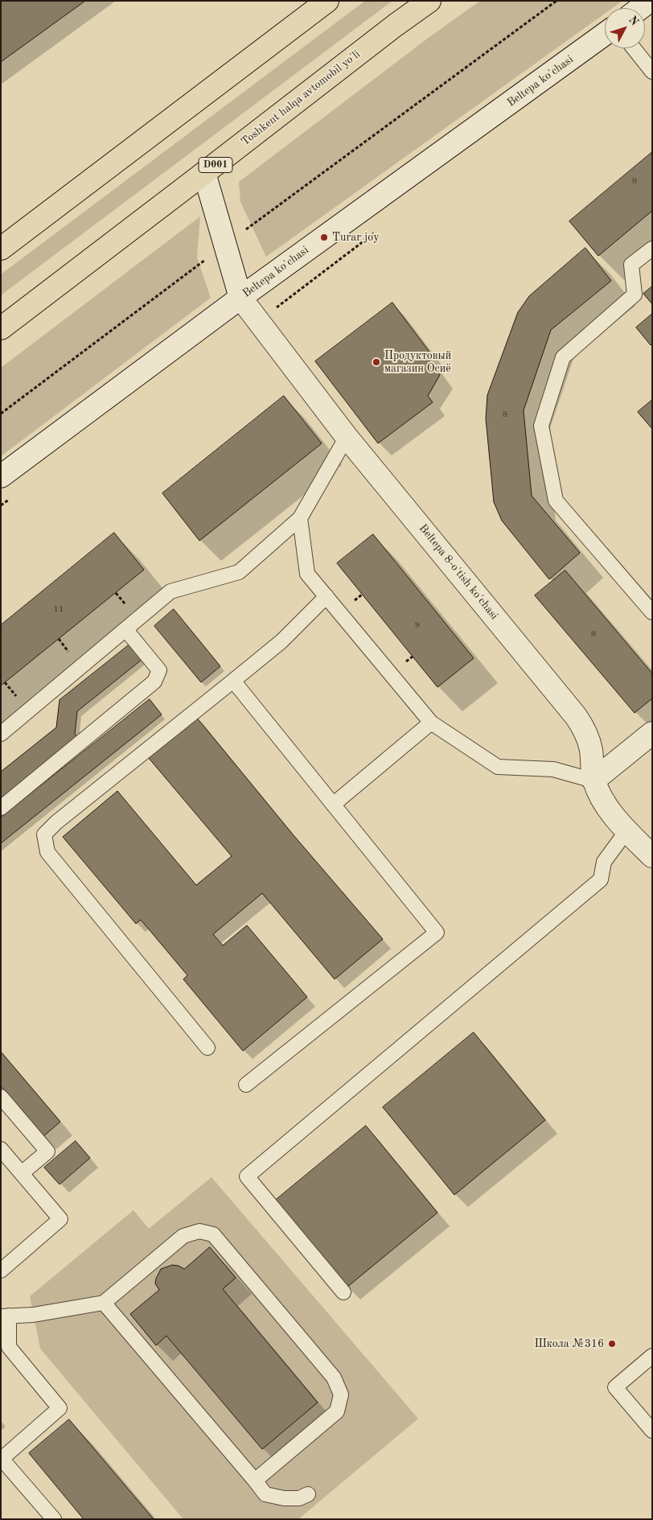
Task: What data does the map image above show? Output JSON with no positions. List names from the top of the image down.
{
  "streets": {
    "highway": ["Toshkent halqa avtomobil yo'li", "D001"],
    "street": ["Beltepa ko'chasi", "Beltepa 8-o'tish ko'chasi"]
  },
  "crossings": [
    ["Beltepa ko'chasi", "Beltepa 8-o'tish ko'chasi"]
  ],
  "places": ["Turar joy", "Продуктовый магазин Осиё", "Школа №316"],
  "house_numbers": [
    "8",
    "8",
    "11",
    "9",
    "8"
  ],
  "north": "top right"
}
